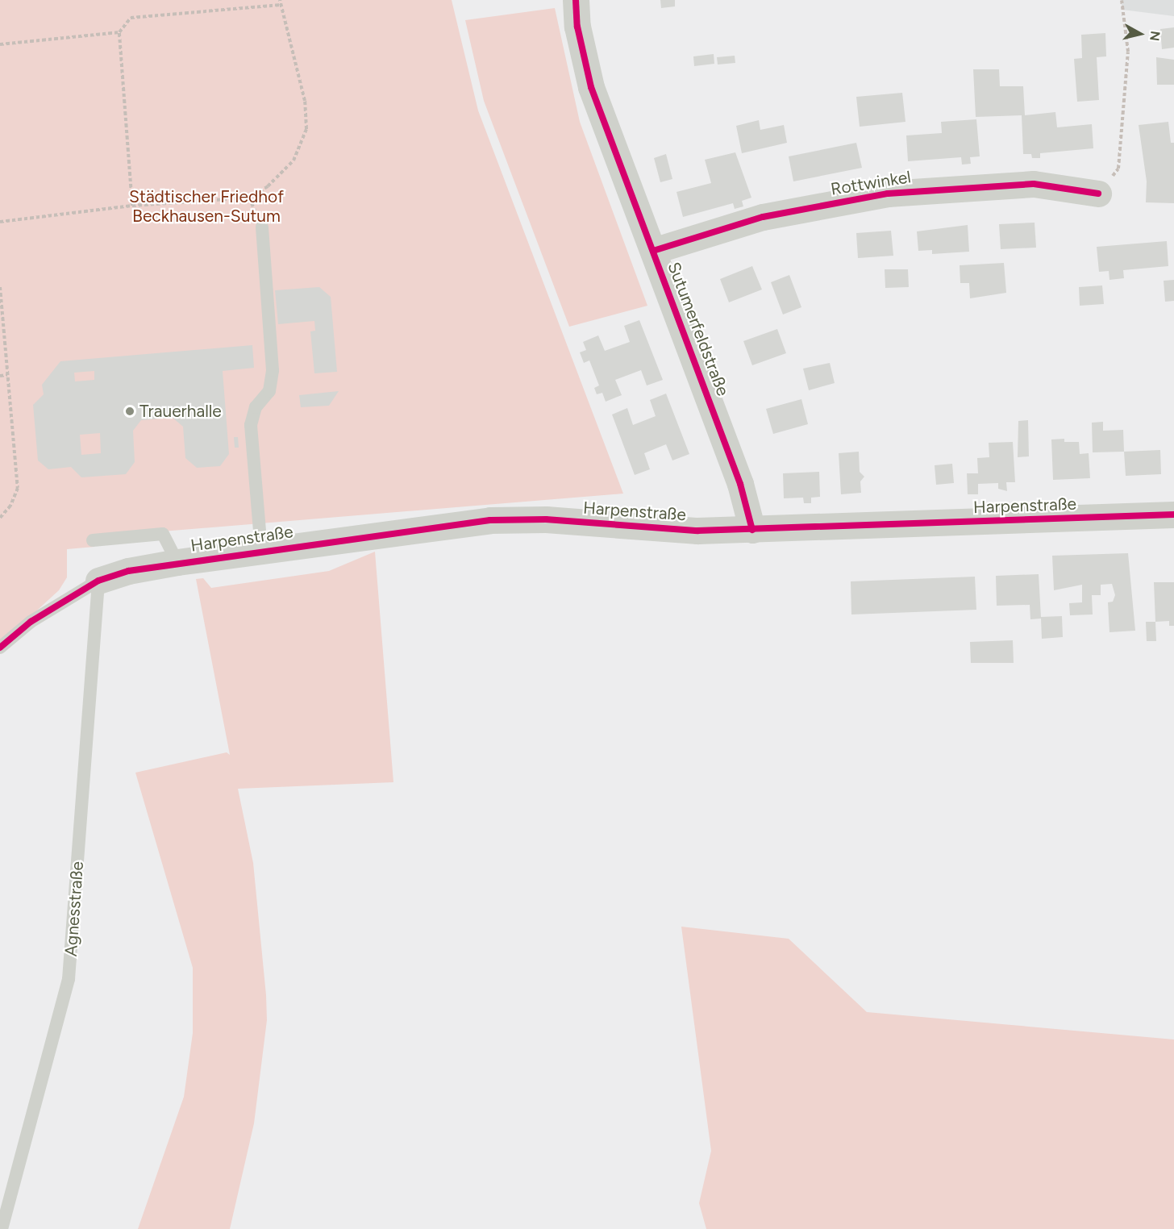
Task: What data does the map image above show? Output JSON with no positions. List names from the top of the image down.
{
  "streets": {
    "street": ["Rottwinkel", "Sutumerfeldstraße", "Harpenstraße"],
    "lane": ["Agnesstraße"]
  },
  "crossings": [
    ["Rottwinkel", "Sutumerfeldstraße"],
    ["Sutumerfeldstraße", "Harpenstraße"],
    ["Harpenstraße", "Agnesstraße"]
  ],
  "parks": ["Städtischer Friedhof Beckhausen-Sutum"],
  "places": ["Trauerhalle"],
  "north": "right"
}
